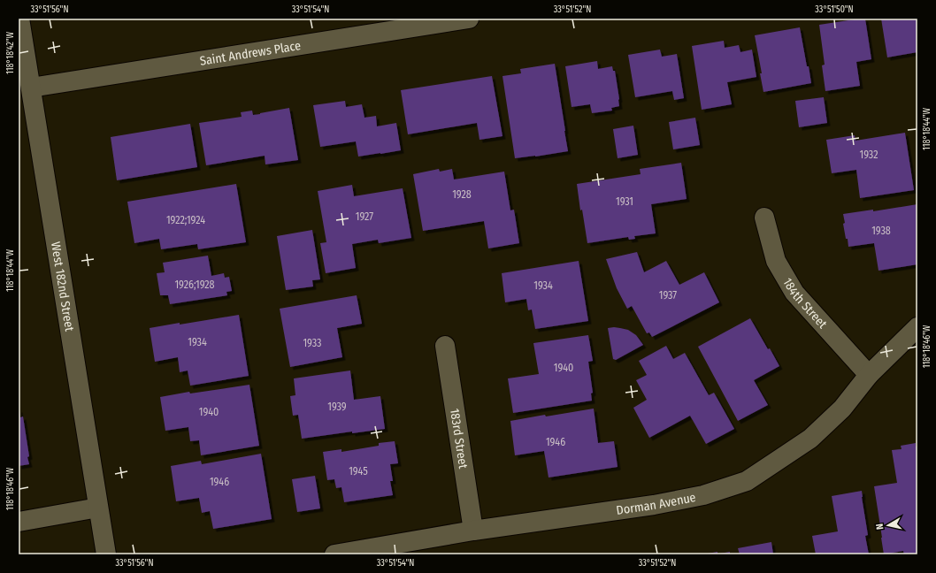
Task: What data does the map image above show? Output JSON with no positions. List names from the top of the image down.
{
  "streets": {
    "street": [
      "Saint Andrews Place",
      "West 182nd Street",
      "184th Street",
      "183rd Street",
      "Dorman Avenue"
    ]
  },
  "crossings": [
    ["Saint Andrews Place", "West 182nd Street"],
    ["184th Street", "Dorman Avenue"],
    ["183rd Street", "Dorman Avenue"]
  ],
  "house_numbers": [
    "1932",
    "1928",
    "1931",
    "1927",
    "1922;1924",
    "1938",
    "1926;1928",
    "1934",
    "1937",
    "1934",
    "1933",
    "1940",
    "1939",
    "1940",
    "1946",
    "1945",
    "1946"
  ],
  "north": "left",
  "coordinates": [
    "33°51'56\"N",
    "33°51'54\"N",
    "33°51'52\"N",
    "33°51'50\"N",
    "118°18'42\"W",
    "118°18'44\"W",
    "118°18'46\"W"
  ]
}
